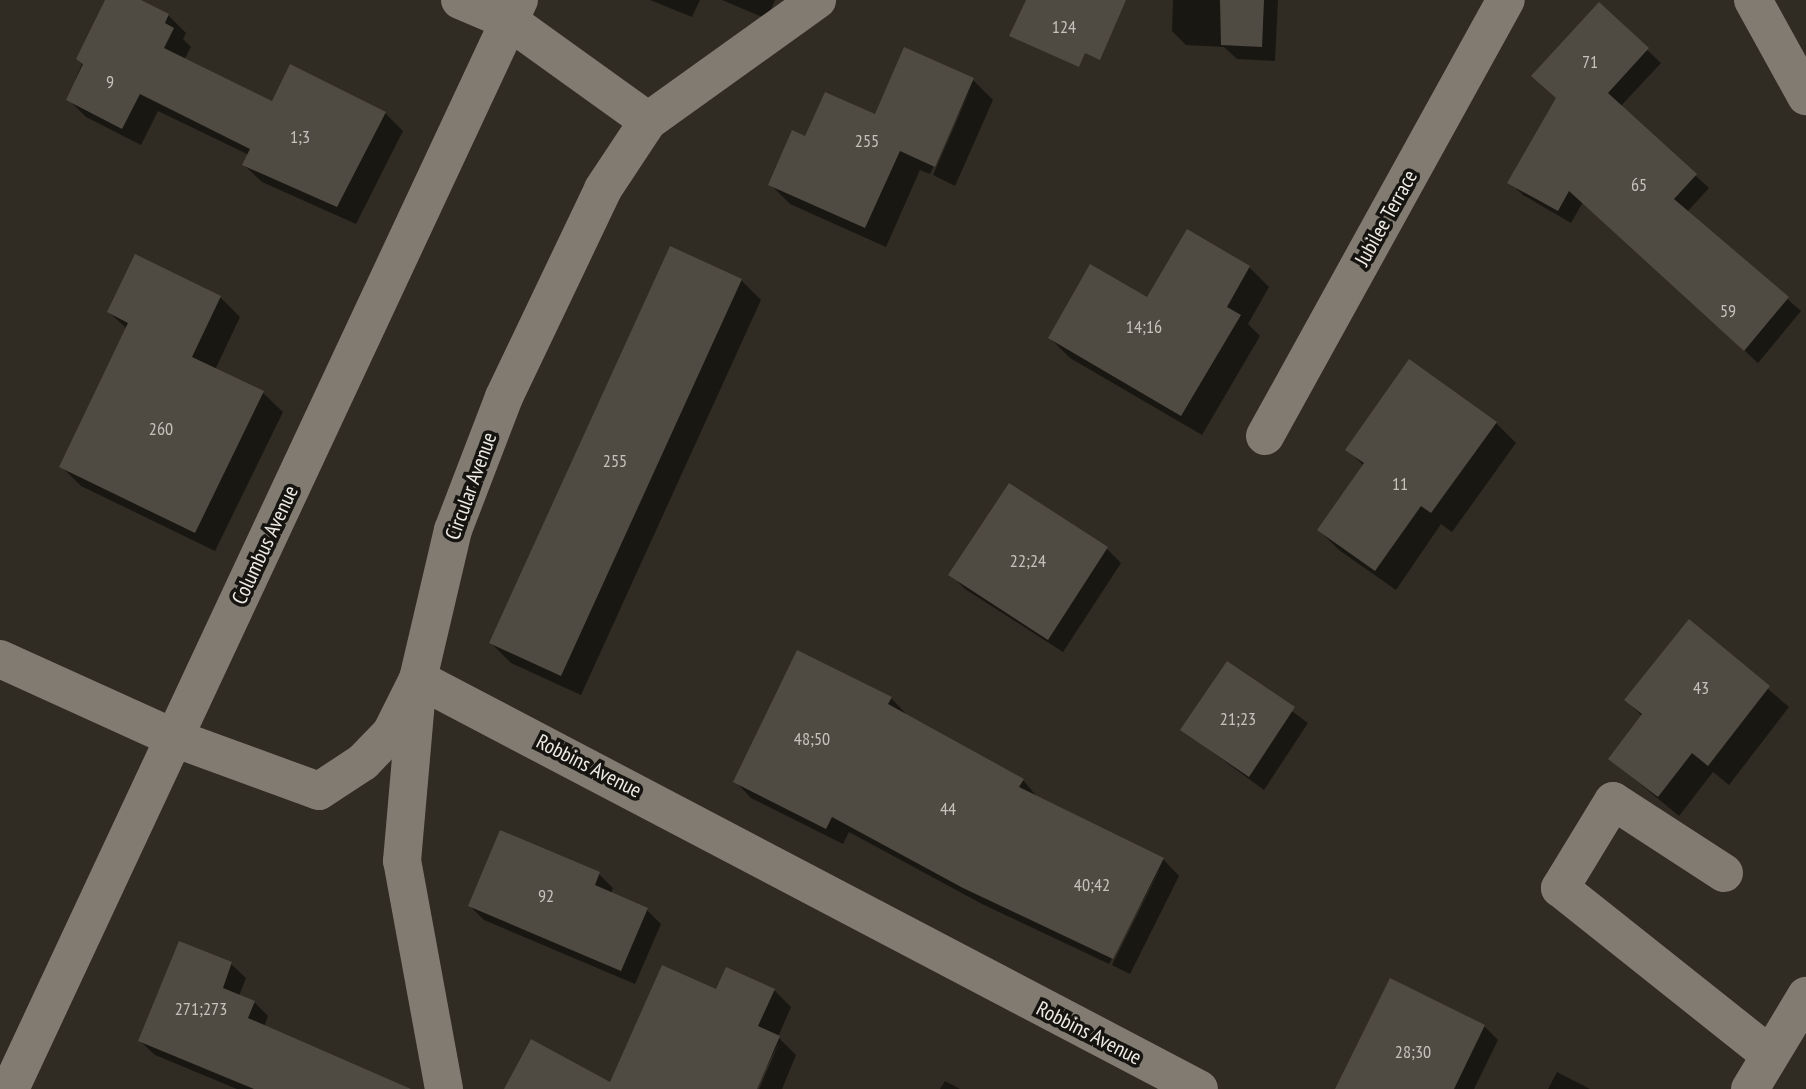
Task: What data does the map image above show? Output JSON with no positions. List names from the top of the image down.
{
  "streets": {
    "street": [
      "Jubilee Terrace",
      "Circular Avenue",
      "Columbus Avenue",
      "Robbins Avenue"
    ]
  },
  "crossings": [
    ["Circular Avenue", "Robbins Avenue"]
  ],
  "house_numbers": [
    "124",
    "71",
    "9",
    "1;3",
    "255",
    "65",
    "59",
    "14;16",
    "260",
    "255",
    "11",
    "22;24",
    "43",
    "21;23",
    "48;50",
    "44",
    "40;42",
    "92",
    "271;273",
    "28;30"
  ]
}
